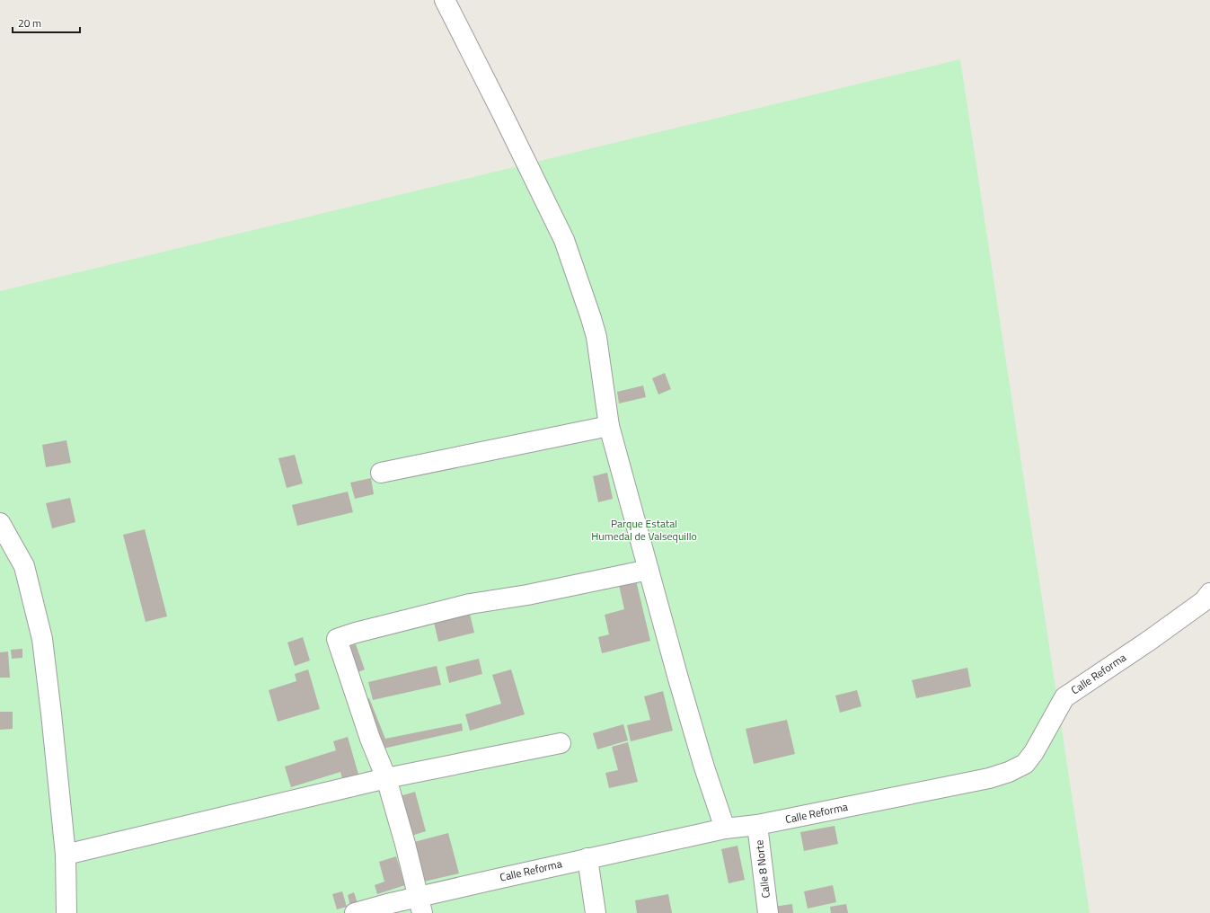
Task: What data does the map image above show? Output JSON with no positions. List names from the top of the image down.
{
  "streets": {
    "street": ["Calle Reforma", "Calle 8 Norte"]
  },
  "crossings": [
    ["Calle Reforma", "Calle 8 Norte"]
  ],
  "parks": ["Parque Estatal Humedal de Valsequillo"],
  "scale_bar": "20 m"
}
